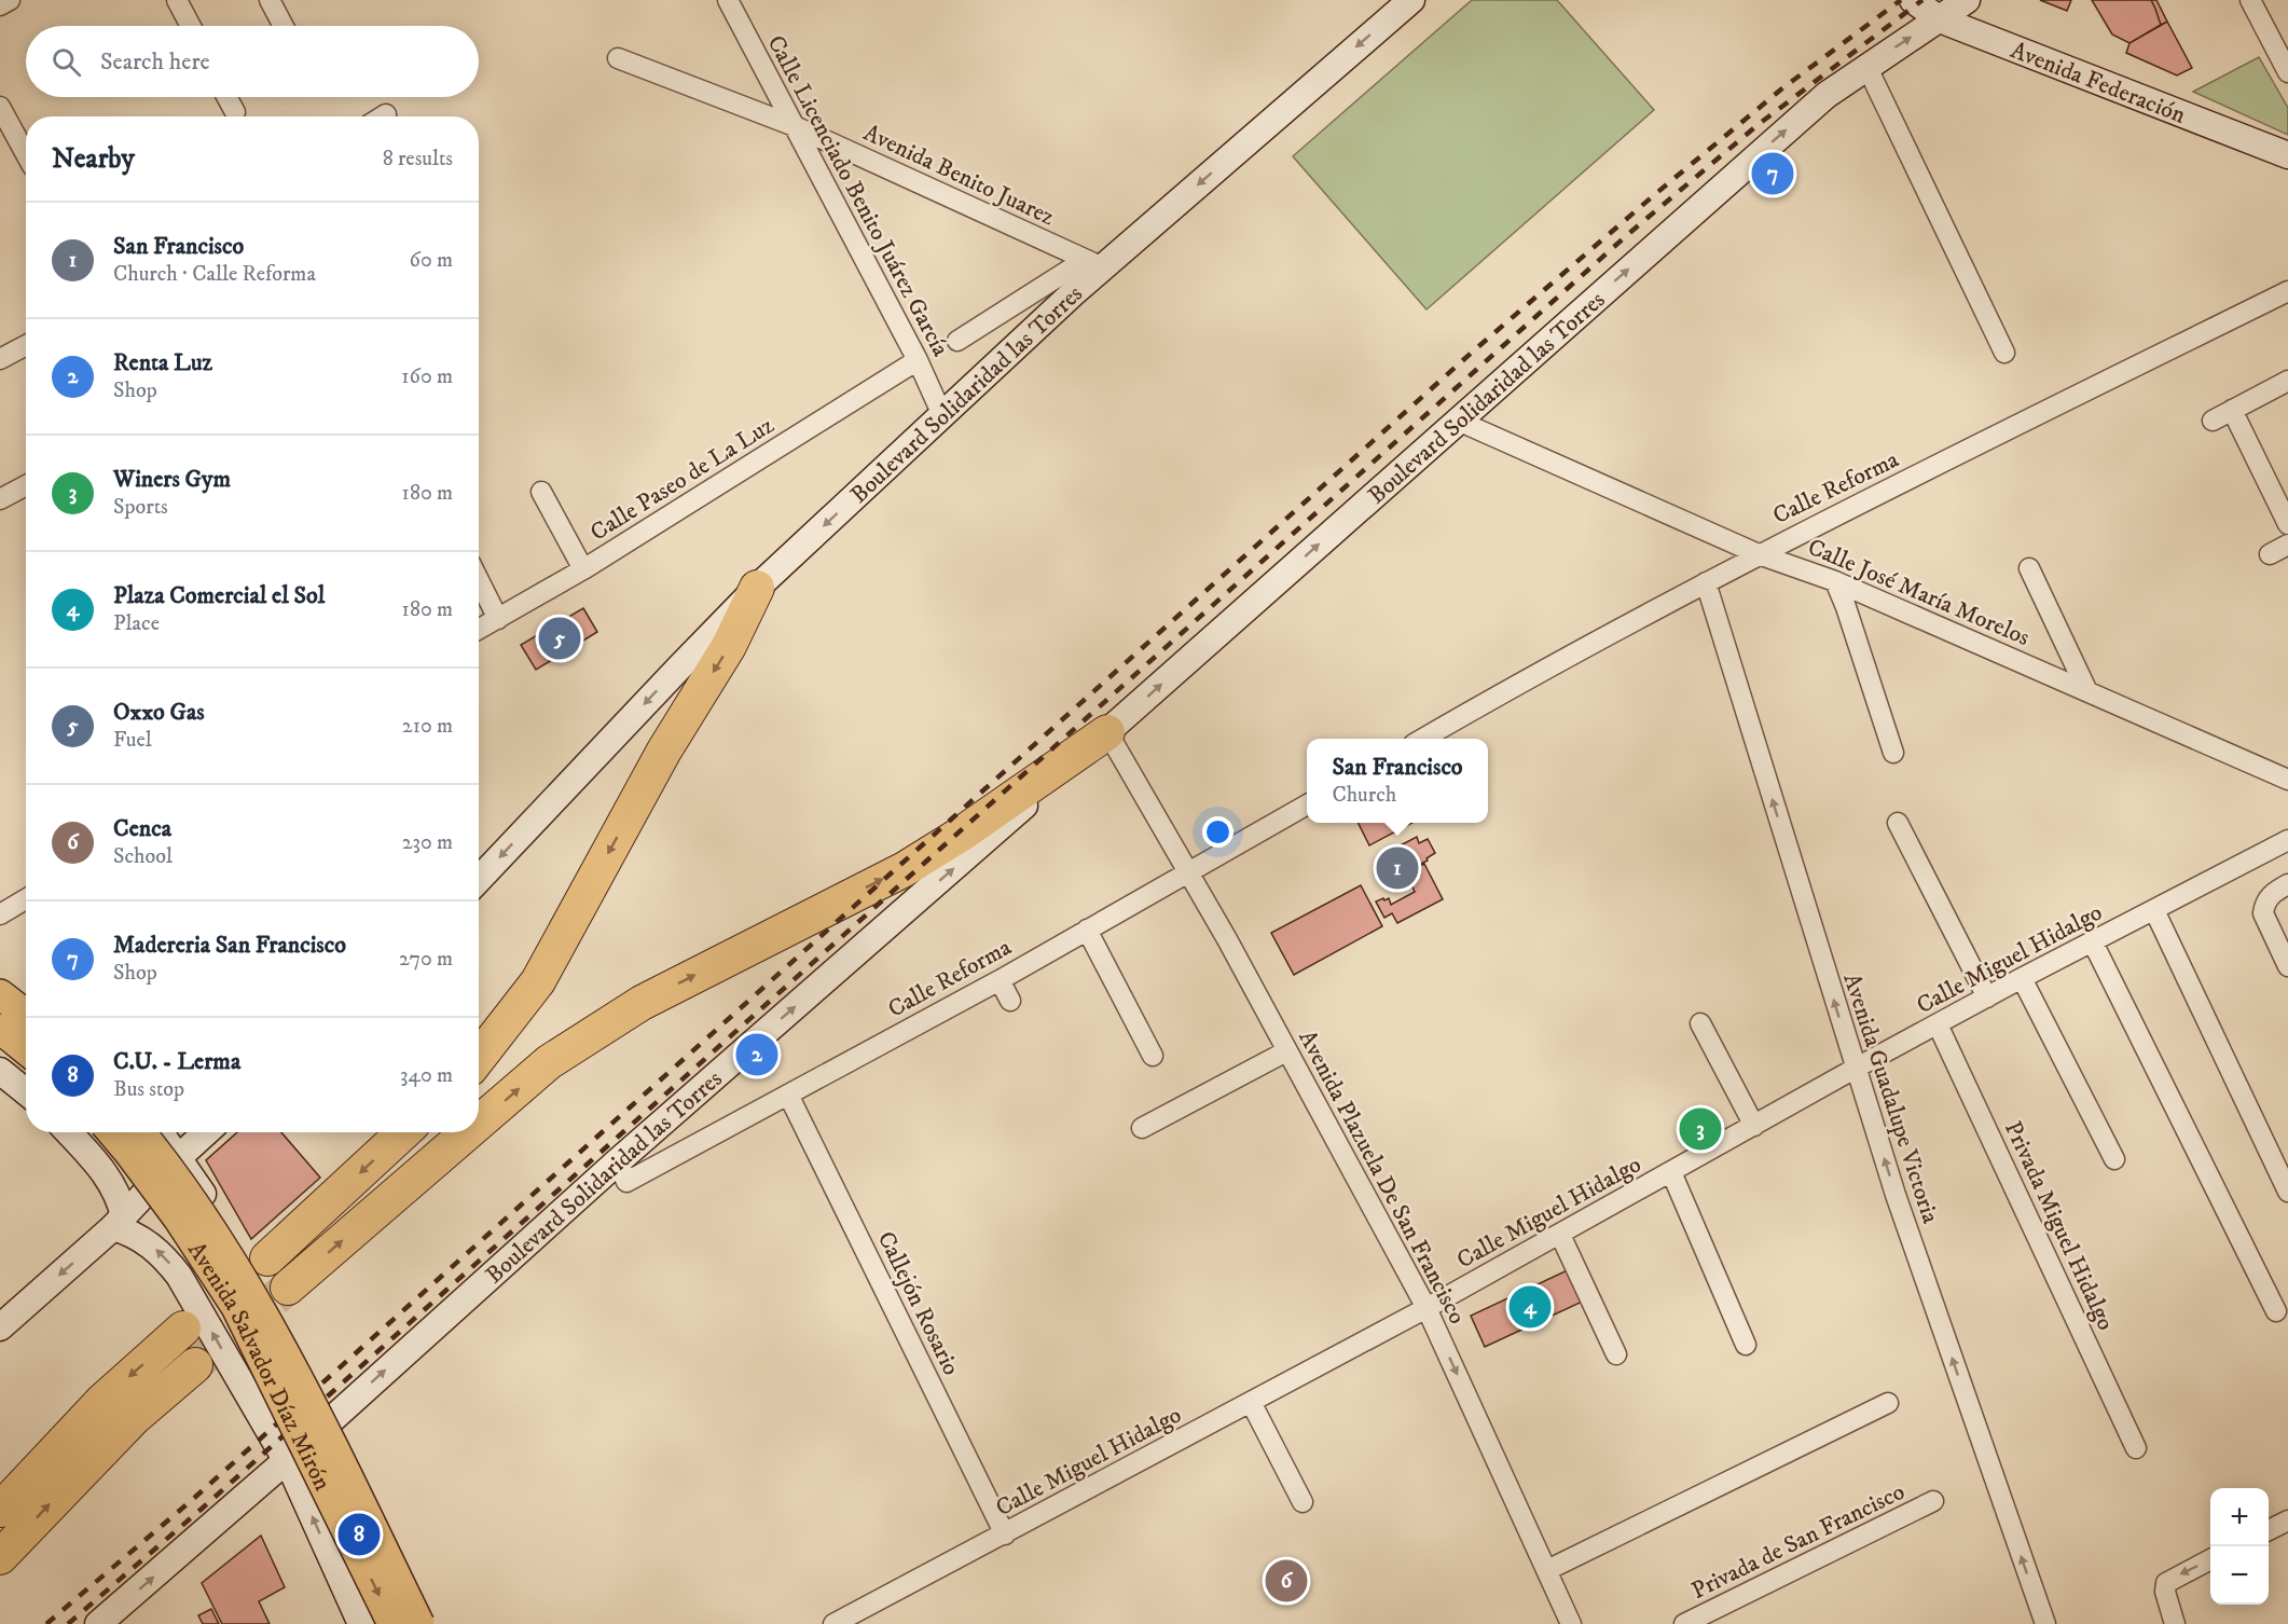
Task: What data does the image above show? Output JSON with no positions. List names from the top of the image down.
{
  "streets": {
    "highway": ["Boulevard Solidaridad las Torres"],
    "main road": ["Avenida Federación", "Avenida Salvador Díaz Mirón"],
    "street": [
      "Avenida Benito Juarez",
      "Calle Licenciado Benito Juárez García",
      "Calle Paseo de La Luz",
      "Calle Reforma",
      "Calle José María Morelos",
      "Calle Miguel Hidalgo",
      "Avenida Guadalupe Victoria",
      "Avenida Plazuela De San Francisco",
      "Privada Miguel Hidalgo",
      "Callejón Rosario",
      "Privada de San Francisco"
    ]
  },
  "crossings": [
    ["Avenida Federación", "Boulevard Solidaridad las Torres"],
    ["Avenida Benito Juarez", "Calle Licenciado Benito Juárez García"],
    ["Avenida Benito Juarez", "Boulevard Solidaridad las Torres"],
    ["Calle Licenciado Benito Juárez García", "Boulevard Solidaridad las Torres"],
    ["Calle Licenciado Benito Juárez García", "Calle Paseo de La Luz"],
    ["Boulevard Solidaridad las Torres", "Calle Reforma"],
    ["Boulevard Solidaridad las Torres", "Calle José María Morelos"],
    ["Boulevard Solidaridad las Torres", "Avenida Plazuela De San Francisco"],
    ["Boulevard Solidaridad las Torres", "Avenida Salvador Díaz Mirón"],
    ["Calle Reforma", "Calle José María Morelos"],
    ["Calle Reforma", "Avenida Guadalupe Victoria"],
    ["Calle Reforma", "Avenida Plazuela De San Francisco"],
    ["Calle Reforma", "Callejón Rosario"],
    ["Calle Miguel Hidalgo", "Avenida Guadalupe Victoria"],
    ["Calle Miguel Hidalgo", "Avenida Plazuela De San Francisco"],
    ["Calle Miguel Hidalgo", "Privada Miguel Hidalgo"],
    ["Calle Miguel Hidalgo", "Callejón Rosario"]
  ],
  "page": {
    "search": "Search here",
    "heading": ["Nearby", "8 results"],
    "pins": [
      "7",
      "5",
      "1",
      "2",
      "3",
      "4",
      "8",
      "6"
    ],
    "list": [
      {
        "mark": "1",
        "name": "San Francisco",
        "note": "Church · Calle Reforma",
        "value": "60 m"
      },
      {
        "mark": "2",
        "name": "Renta Luz",
        "note": "Shop",
        "value": "160 m"
      },
      {
        "mark": "3",
        "name": "Winers Gym",
        "note": "Sports",
        "value": "180 m"
      },
      {
        "mark": "4",
        "name": "Plaza Comercial el Sol",
        "note": "Place",
        "value": "180 m"
      },
      {
        "mark": "5",
        "name": "Oxxo Gas",
        "note": "Fuel",
        "value": "210 m"
      },
      {
        "mark": "6",
        "name": "Cenca",
        "note": "School",
        "value": "230 m"
      },
      {
        "mark": "7",
        "name": "Madereria San Francisco",
        "note": "Shop",
        "value": "270 m"
      },
      {
        "mark": "8",
        "name": "C.U. - Lerma",
        "note": "Bus stop",
        "value": "340 m"
      }
    ],
    "popup": ["San Francisco", "Church"],
    "map_buttons": ["+", "−"]
  }
}
